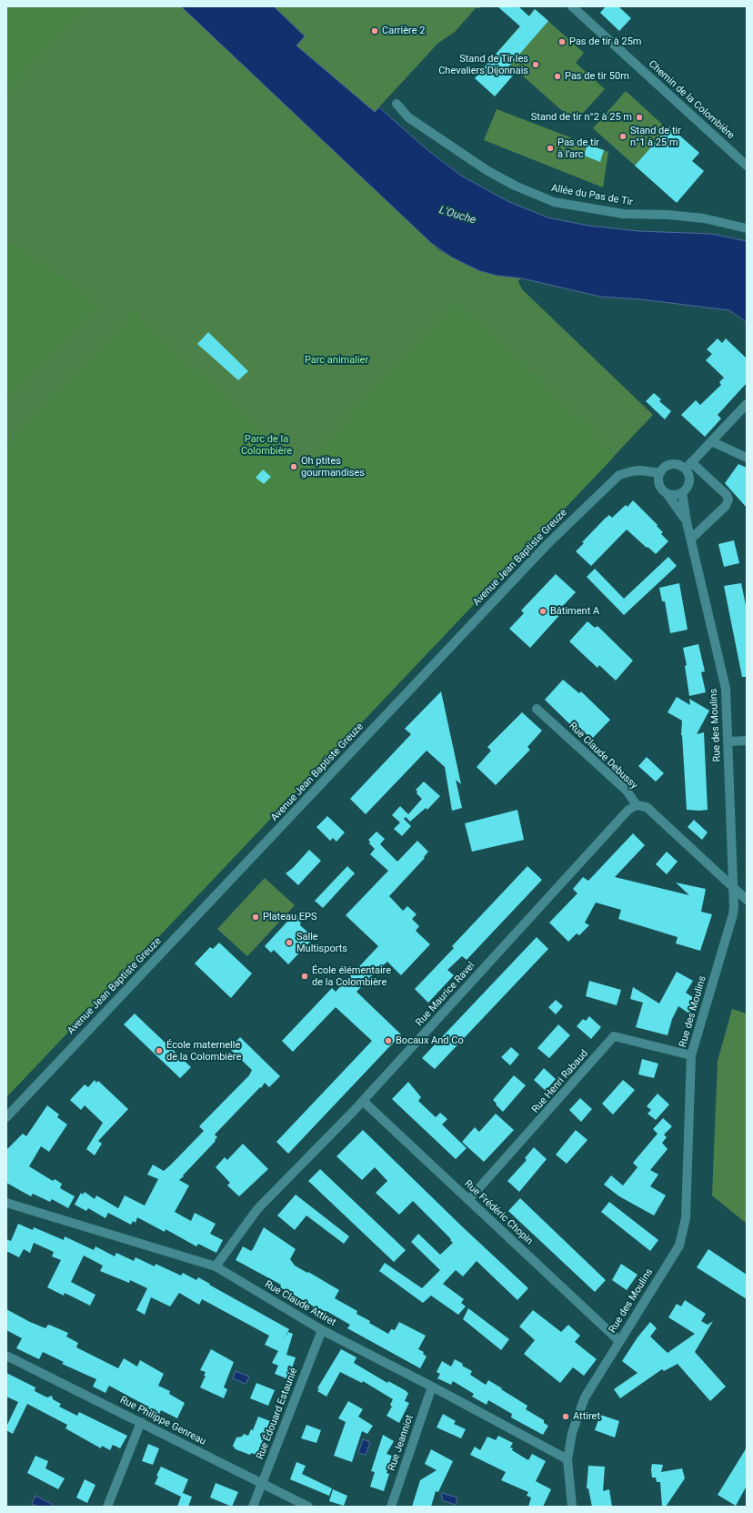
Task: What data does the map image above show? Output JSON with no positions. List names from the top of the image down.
{
  "streets": {
    "street": [
      "Chemin de la Colombière",
      "Allée du Pas de Tir",
      "Avenue Jean Baptiste Greuze",
      "Rue des Moulins",
      "Rue Claude Debussy",
      "Rue Maurice Ravel",
      "Rue Henri Rabaud",
      "Rue Frédéric Chopin",
      "Rue Claude Attiret",
      "Rue Édouard Estaunié",
      "Rue Philippe Genreau",
      "Rue Jeanniot"
    ]
  },
  "crossings": [
    ["Avenue Jean Baptiste Greuze", "Rue des Moulins"],
    ["Rue des Moulins", "Rue Claude Debussy"],
    ["Rue des Moulins", "Rue Henri Rabaud"],
    ["Rue des Moulins", "Rue Frédéric Chopin"],
    ["Rue des Moulins", "Rue Claude Attiret"],
    ["Rue Claude Debussy", "Rue Maurice Ravel"],
    ["Rue Maurice Ravel", "Rue Frédéric Chopin"],
    ["Rue Maurice Ravel", "Rue Claude Attiret"],
    ["Rue Henri Rabaud", "Rue Frédéric Chopin"],
    ["Rue Claude Attiret", "Rue Édouard Estaunié"],
    ["Rue Claude Attiret", "Rue Jeanniot"],
    ["Rue Édouard Estaunié", "Rue Philippe Genreau"]
  ],
  "water": ["L'Ouche"],
  "parks": ["Parc animalier", "Parc de la Colombière"],
  "places": [
    "Carrière 2",
    "Pas de tir à 25m",
    "Stand de Tir les Chevaliers Dijonnais",
    "Pas de tir 50m",
    "Stand de tir n°2 à 25 m",
    "Stand de tir n°1 à 25 m",
    "Pas de tir à l'arc",
    "Oh ptites gourmandises",
    "Bâtiment A",
    "Plateau EPS",
    "Salle Multisports",
    "École élémentaire de la Colombière",
    "Bocaux And Co",
    "École maternelle de la Colombière",
    "Attiret"
  ]
}
